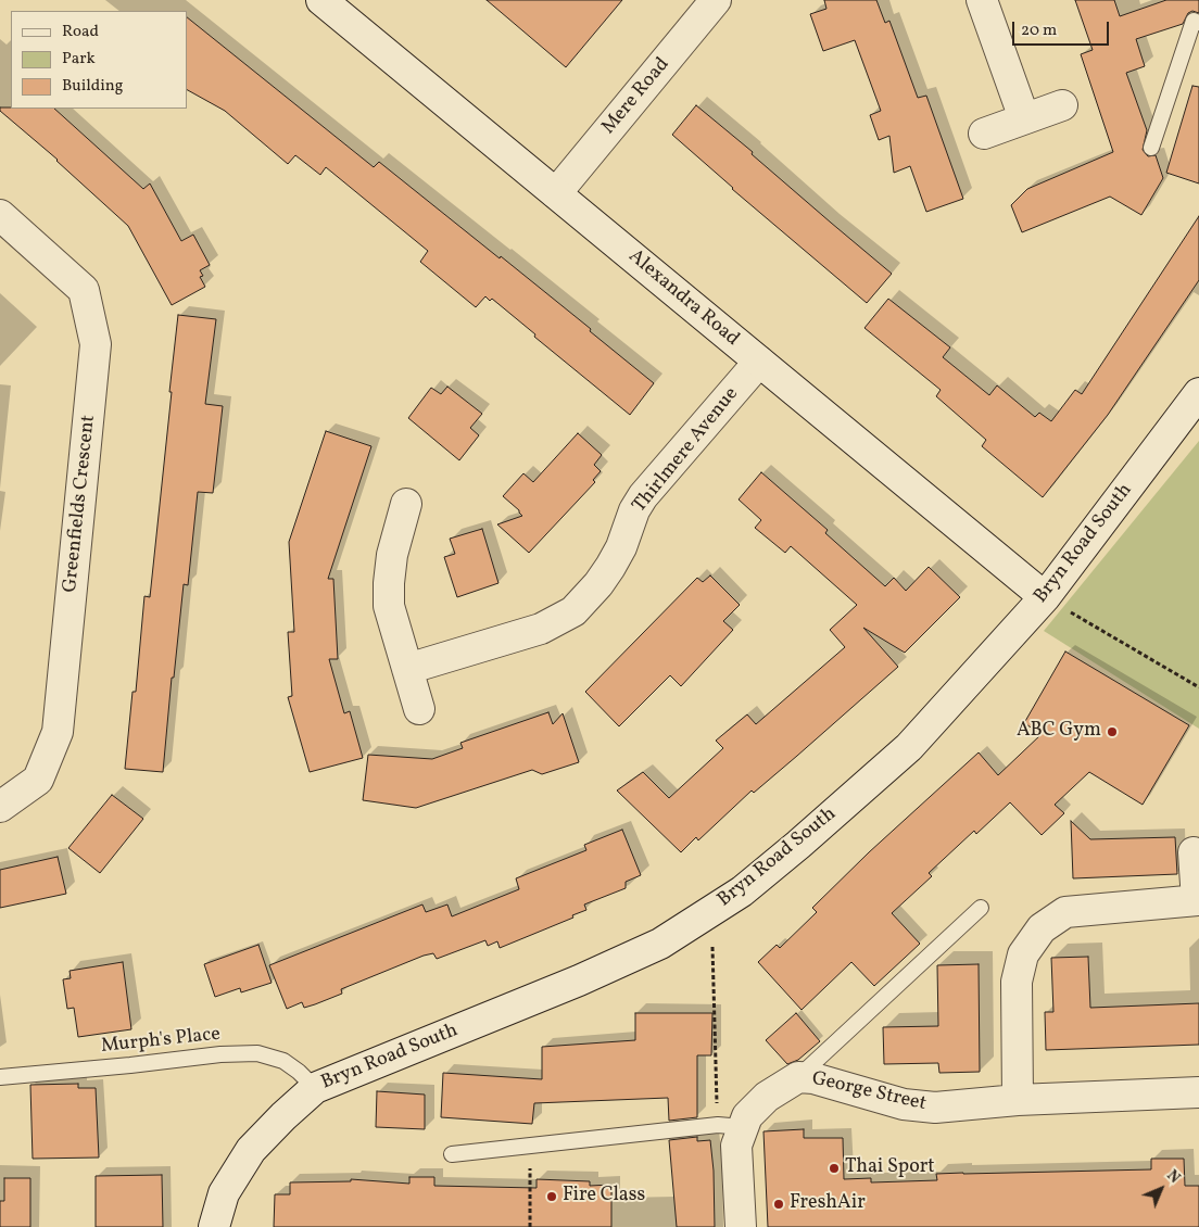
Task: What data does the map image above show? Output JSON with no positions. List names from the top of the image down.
{
  "streets": {
    "street": [
      "Mere Road",
      "Alexandra Road",
      "Thirlmere Avenue",
      "Greenfields Crescent",
      "Bryn Road South",
      "George Street"
    ],
    "lane": ["Murph's Place"]
  },
  "crossings": [
    ["Mere Road", "Alexandra Road"],
    ["Alexandra Road", "Thirlmere Avenue"],
    ["Alexandra Road", "Bryn Road South"],
    ["Bryn Road South", "Murph's Place"]
  ],
  "places": [
    "ABC Gym",
    "Thai Sport",
    "Fire Class",
    "FreshAir"
  ],
  "legend": ["Road", "Park", "Building"],
  "scale_bar": "20 m",
  "north": "top right"
}
